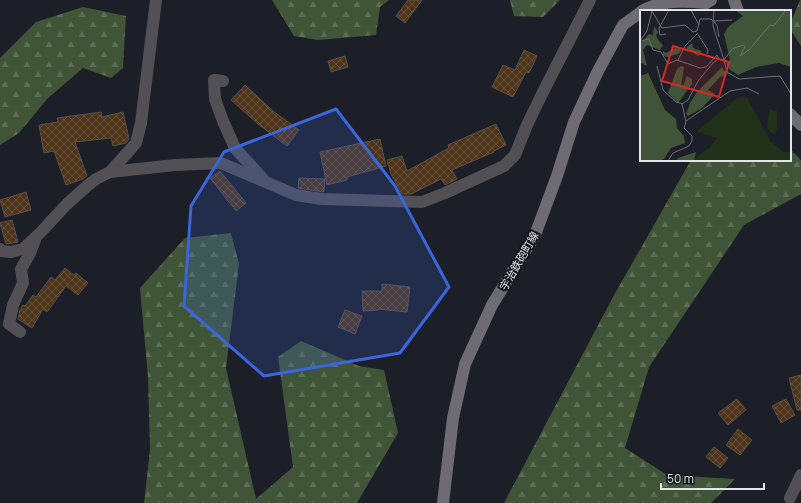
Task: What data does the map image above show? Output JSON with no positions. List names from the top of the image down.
{
  "streets": {
    "main road": ["宇治鉄砲町線"]
  },
  "scale_bar": "50 m"
}
